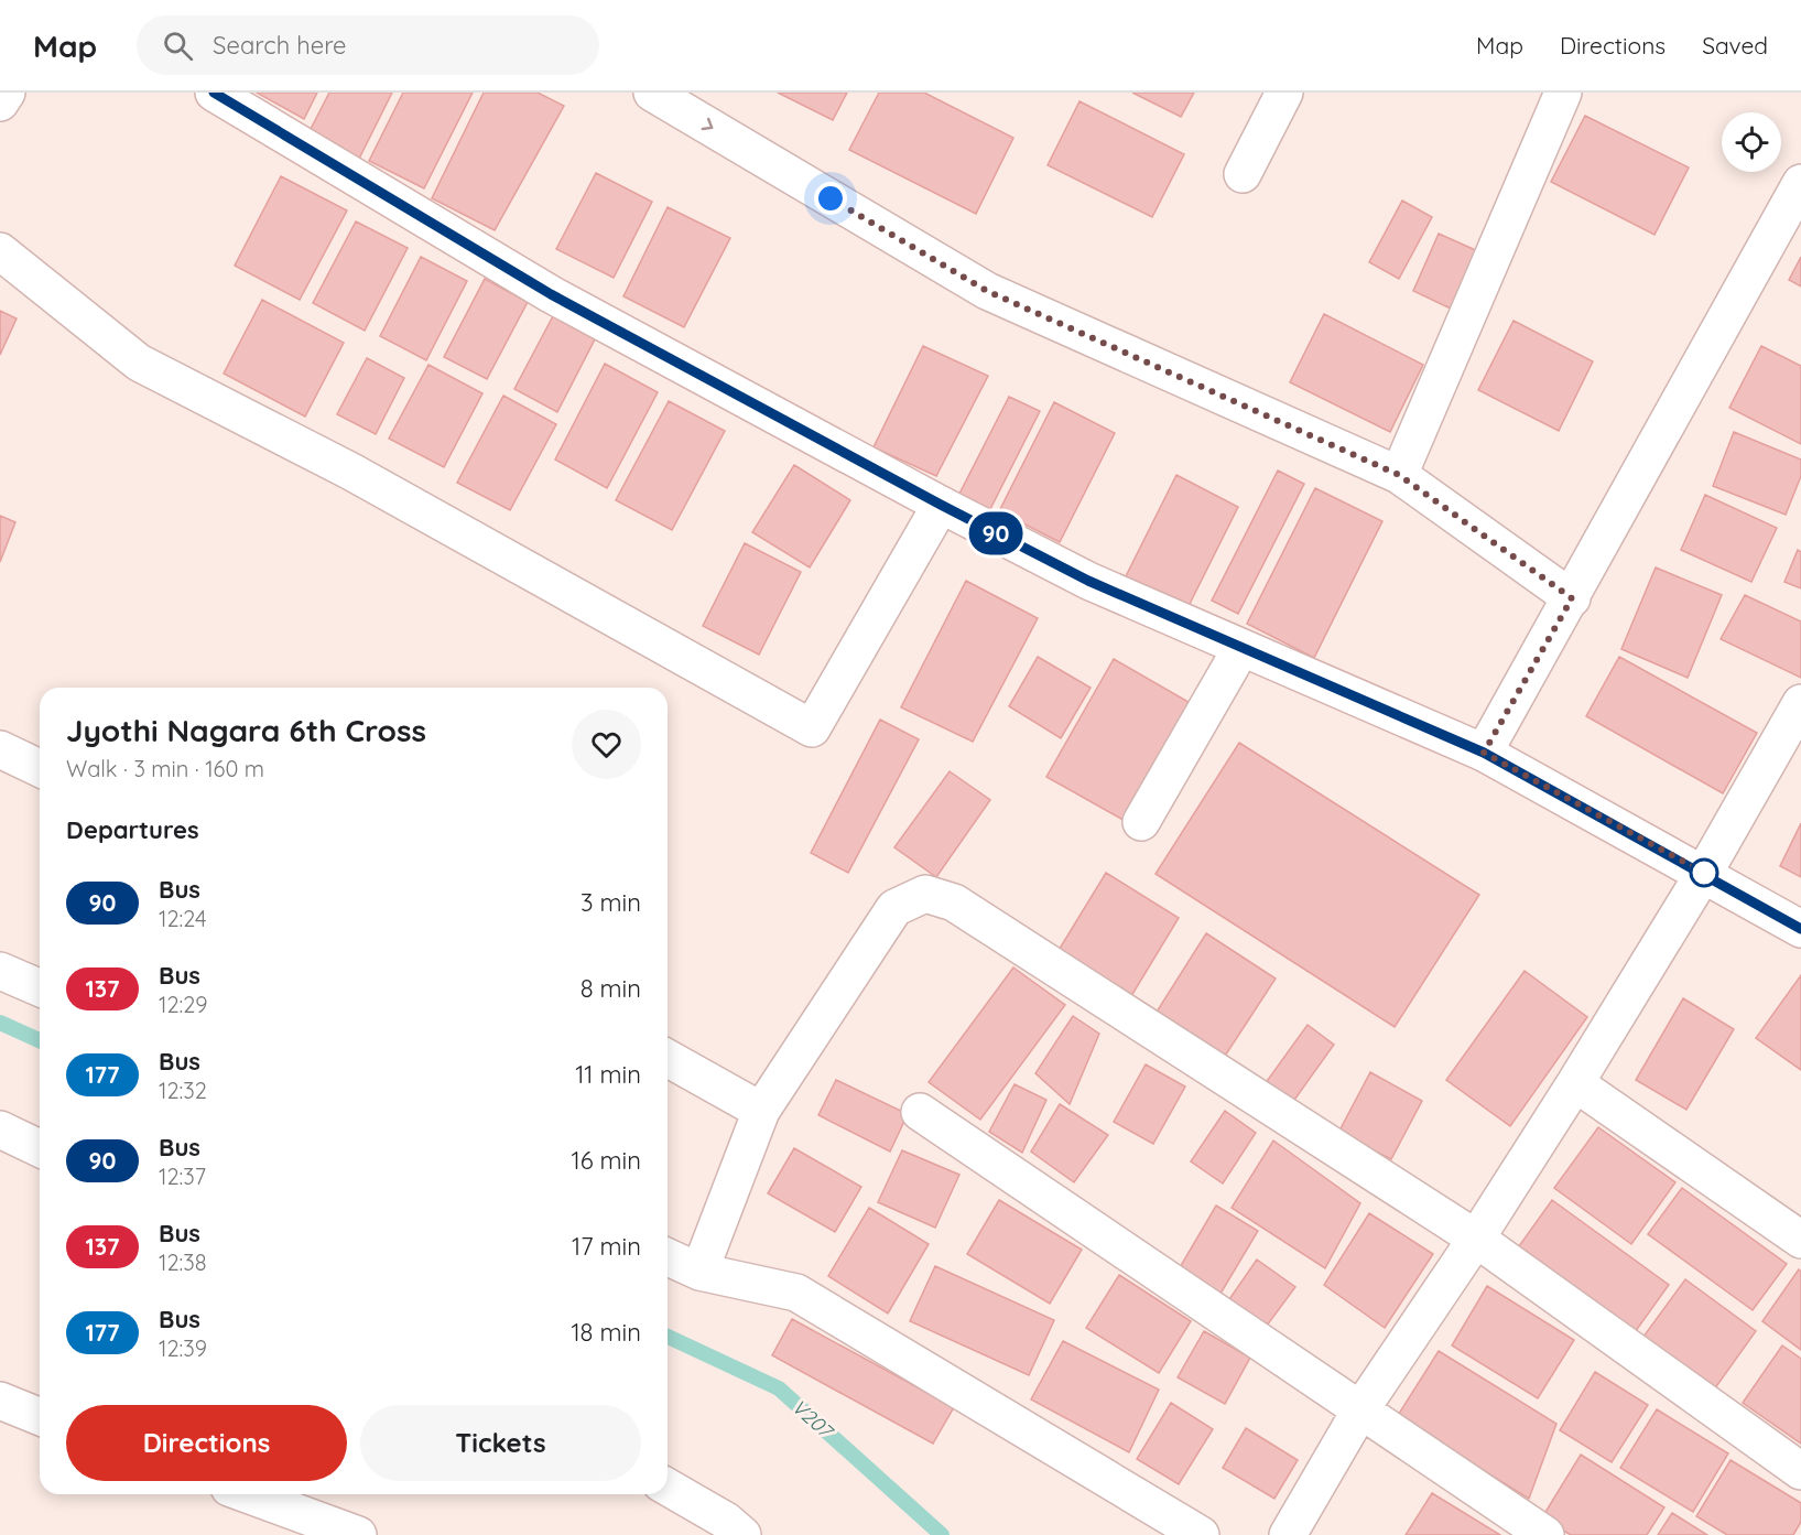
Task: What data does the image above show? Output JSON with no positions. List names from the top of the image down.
{
  "water": ["V207"],
  "lines": ["bus line 90"],
  "page": {
    "header": "Map",
    "search": "Search here",
    "nav": ["Map", "Directions", "Saved"],
    "on_map": "90",
    "heading": [
      ["Jyothi Nagara 6th Cross", "Walk · 3 min · 160 m"],
      "Departures"
    ],
    "list": [
      {
        "mark": "90",
        "name": "Bus",
        "note": "12:24",
        "value": "3 min"
      },
      {
        "mark": "137",
        "name": "Bus",
        "note": "12:29",
        "value": "8 min"
      },
      {
        "mark": "177",
        "name": "Bus",
        "note": "12:32",
        "value": "11 min"
      },
      {
        "mark": "90",
        "name": "Bus",
        "note": "12:37",
        "value": "16 min"
      },
      {
        "mark": "137",
        "name": "Bus",
        "note": "12:38",
        "value": "17 min"
      },
      {
        "mark": "177",
        "name": "Bus",
        "note": "12:39",
        "value": "18 min"
      }
    ],
    "buttons": ["Directions", "Tickets"]
  }
}
